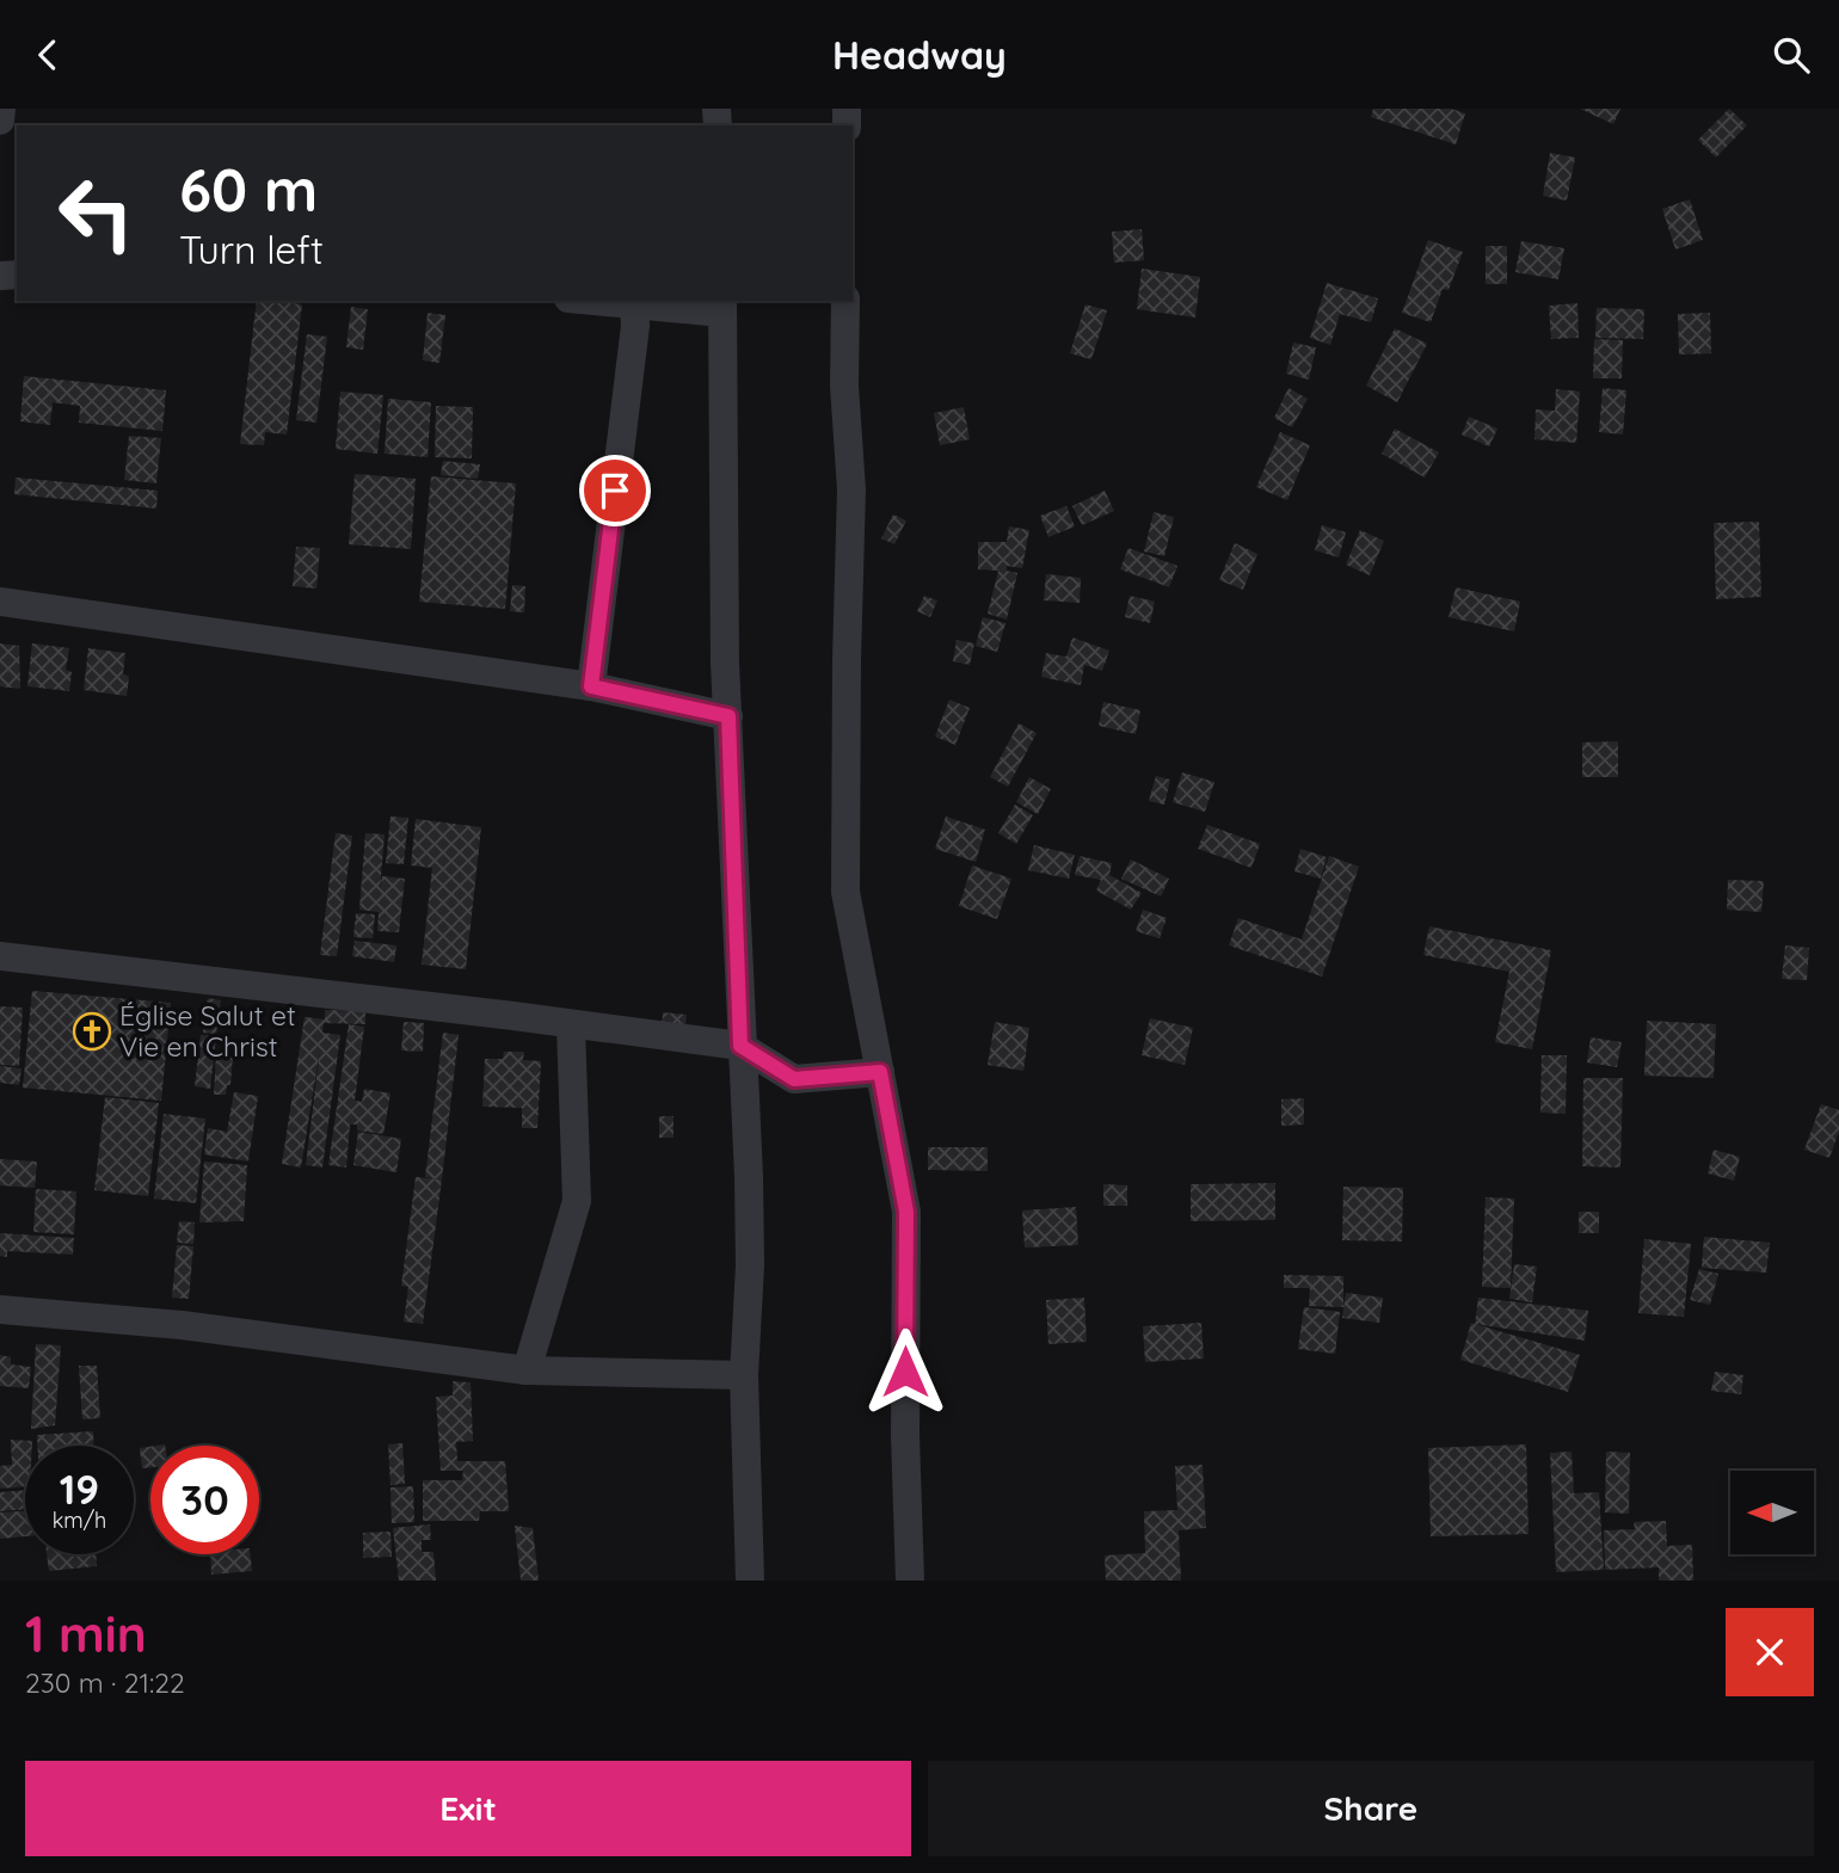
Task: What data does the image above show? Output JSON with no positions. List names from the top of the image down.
{
  "places": {
    "church": ["Église Salut et Vie en Christ"]
  },
  "north": "left",
  "page": {
    "header": "Headway",
    "turn": ["60 m", "Turn left"],
    "speed": "19 km/h",
    "limit": "30",
    "heading": ["1 min", "230 m · 21:22"],
    "buttons": ["Exit", "Share"]
  }
}
